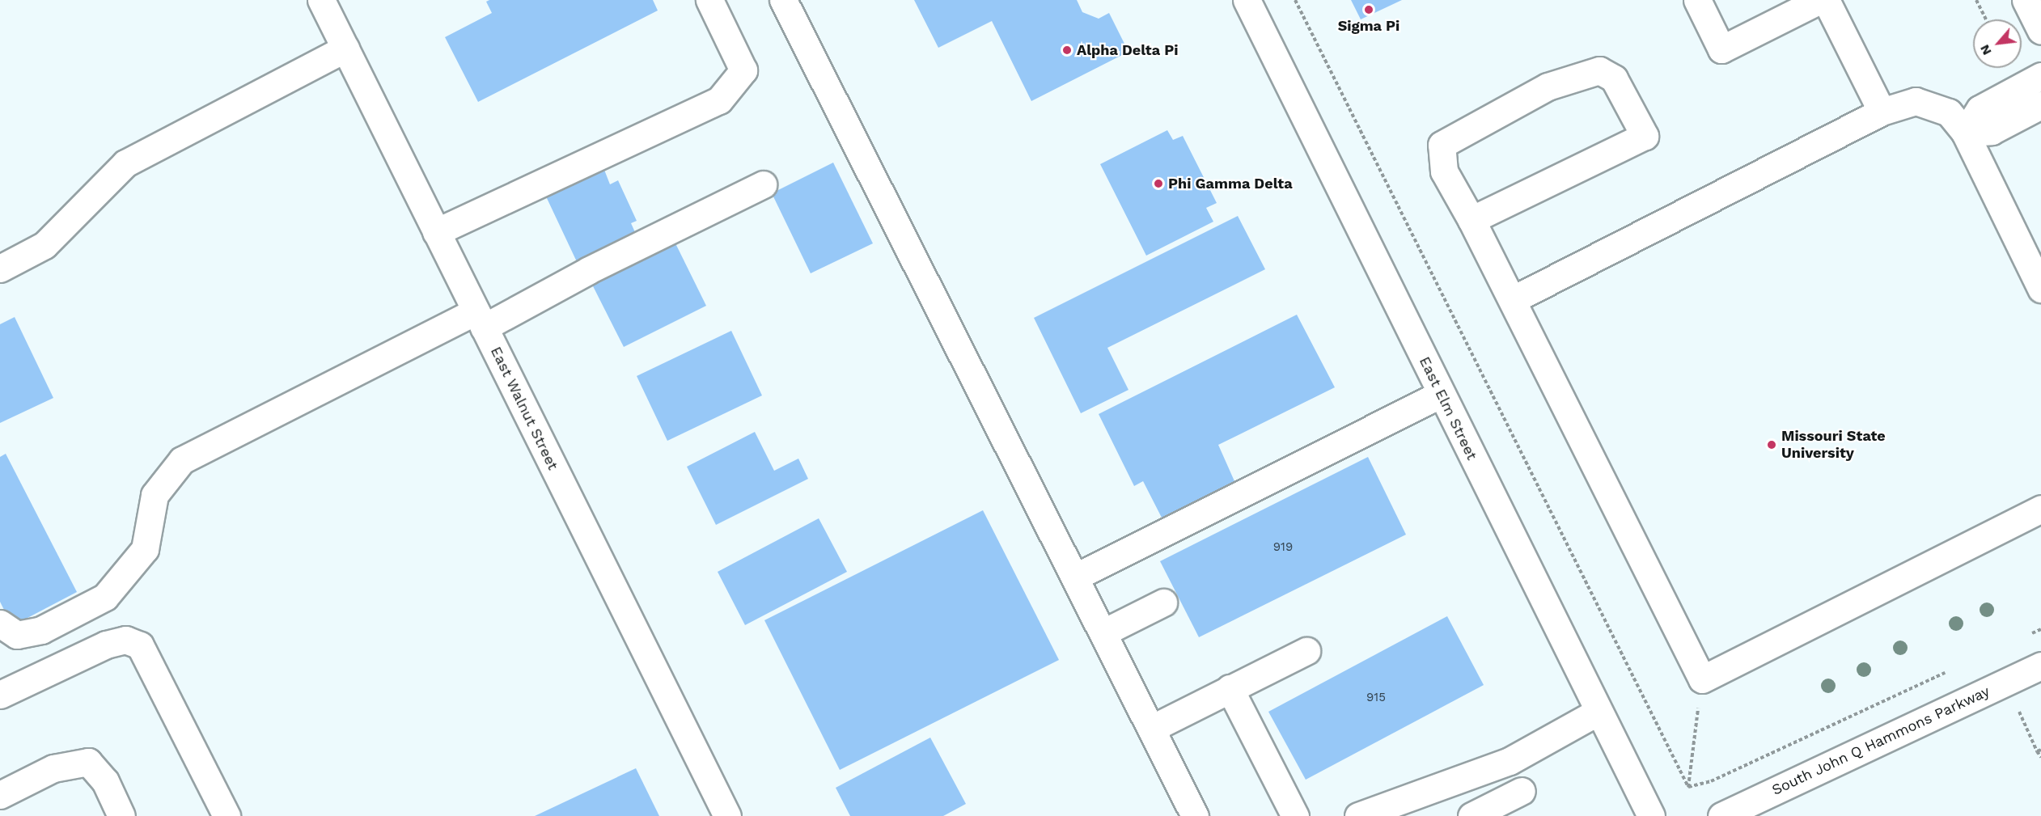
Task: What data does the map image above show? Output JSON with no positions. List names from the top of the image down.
{
  "streets": {
    "street": ["East Walnut Street", "East Elm Street", "South John Q Hammons Parkway"]
  },
  "places": [
    "Sigma Pi",
    "Alpha Delta Pi",
    "Phi Gamma Delta",
    "Missouri State University"
  ],
  "house_numbers": ["919", "915"],
  "north": "bottom left"
}
